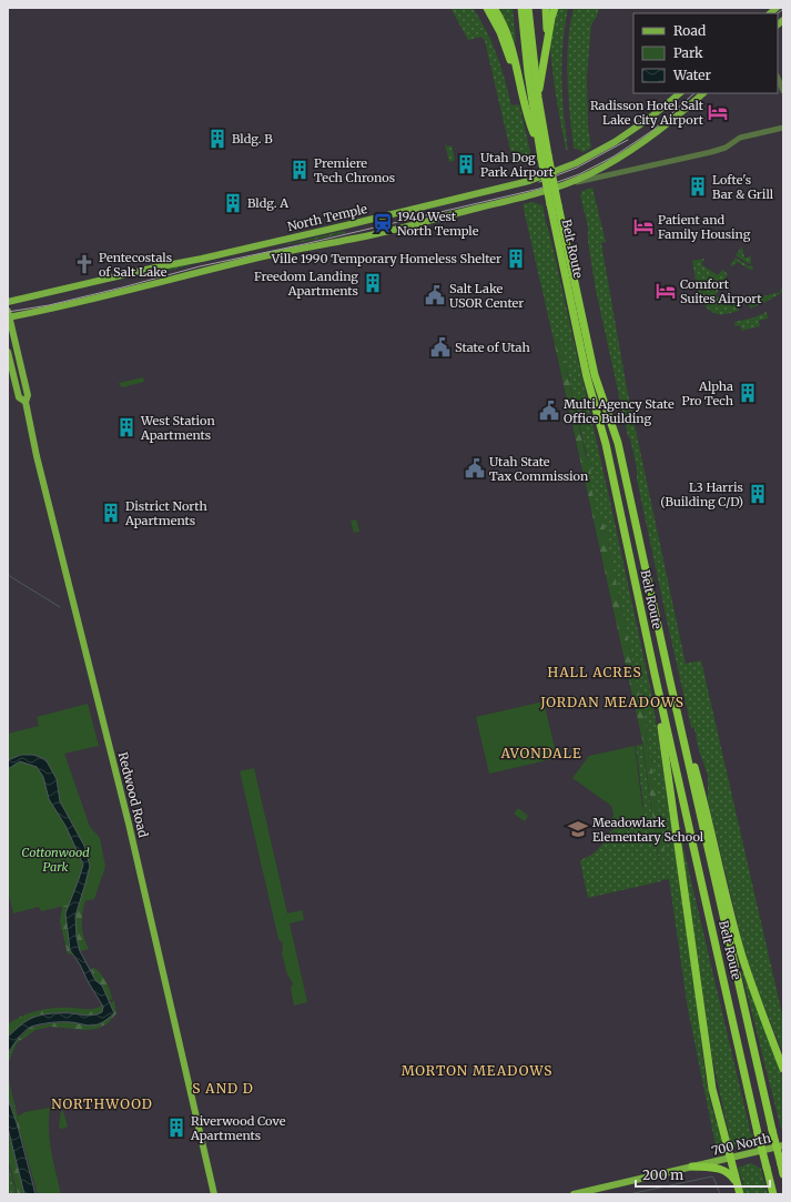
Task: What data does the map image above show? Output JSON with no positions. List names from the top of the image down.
{
  "streets": {
    "highway": ["Belt Route"],
    "main road": ["North Temple", "Redwood Road", "700 North"]
  },
  "crossings": [
    ["North Temple", "Redwood Road"]
  ],
  "districts": [
    "HALL ACRES",
    "JORDAN MEADOWS",
    "AVONDALE",
    "MORTON MEADOWS",
    "S AND D",
    "NORTHWOOD"
  ],
  "parks": ["Cottonwood Park"],
  "places": {
    "hotel": ["Radisson Hotel Salt Lake City Airport", "Patient and Family Housing", "Comfort Suites Airport"],
    "building": [
      "Bldg. B",
      "Utah Dog Park Airport",
      "Premiere Tech Chronos",
      "Lofte's Bar & Grill",
      "Bldg. A",
      "Ville 1990 Temporary Homeless Shelter",
      "Freedom Landing Apartments",
      "Alpha Pro Tech",
      "West Station Apartments",
      "L3 Harris (Building C/D)",
      "District North Apartments",
      "Riverwood Cove Apartments"
    ],
    "station": ["1940 West North Temple"],
    "church": ["Pentecostals of Salt Lake"],
    "public building": [
      "Salt Lake USOR Center",
      "State of Utah",
      "Multi Agency State Office Building",
      "Utah State Tax Commission"
    ],
    "school or university": ["Meadowlark Elementary School"]
  },
  "legend": ["Road", "Park", "Water"],
  "scale_bar": "200 m"
}
